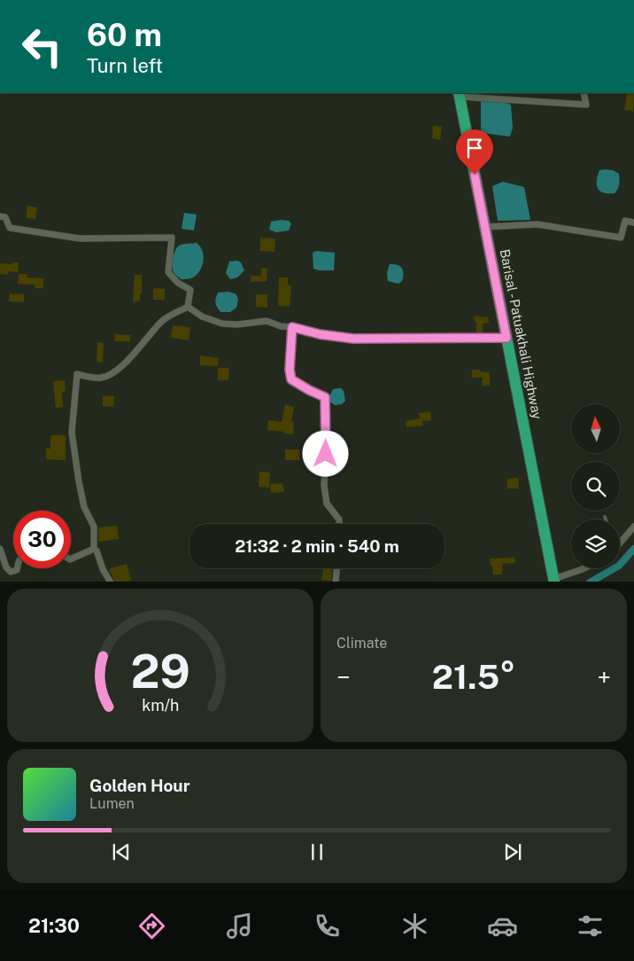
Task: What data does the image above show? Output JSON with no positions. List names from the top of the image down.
{
  "streets": {
    "highway": ["Barisal - Patuakhali Highway"]
  },
  "north": "top",
  "page": {
    "turn": ["60 m", "Turn left"],
    "limit": "30",
    "trip": "21:32 · 2 min · 540 m",
    "tile": "Climate",
    "heat": ["−", "21.5°", "+"],
    "song": ["Golden Hour", "Lumen"],
    "tabs": "21:30",
    "gauge": ["29", "km/h"]
  }
}
